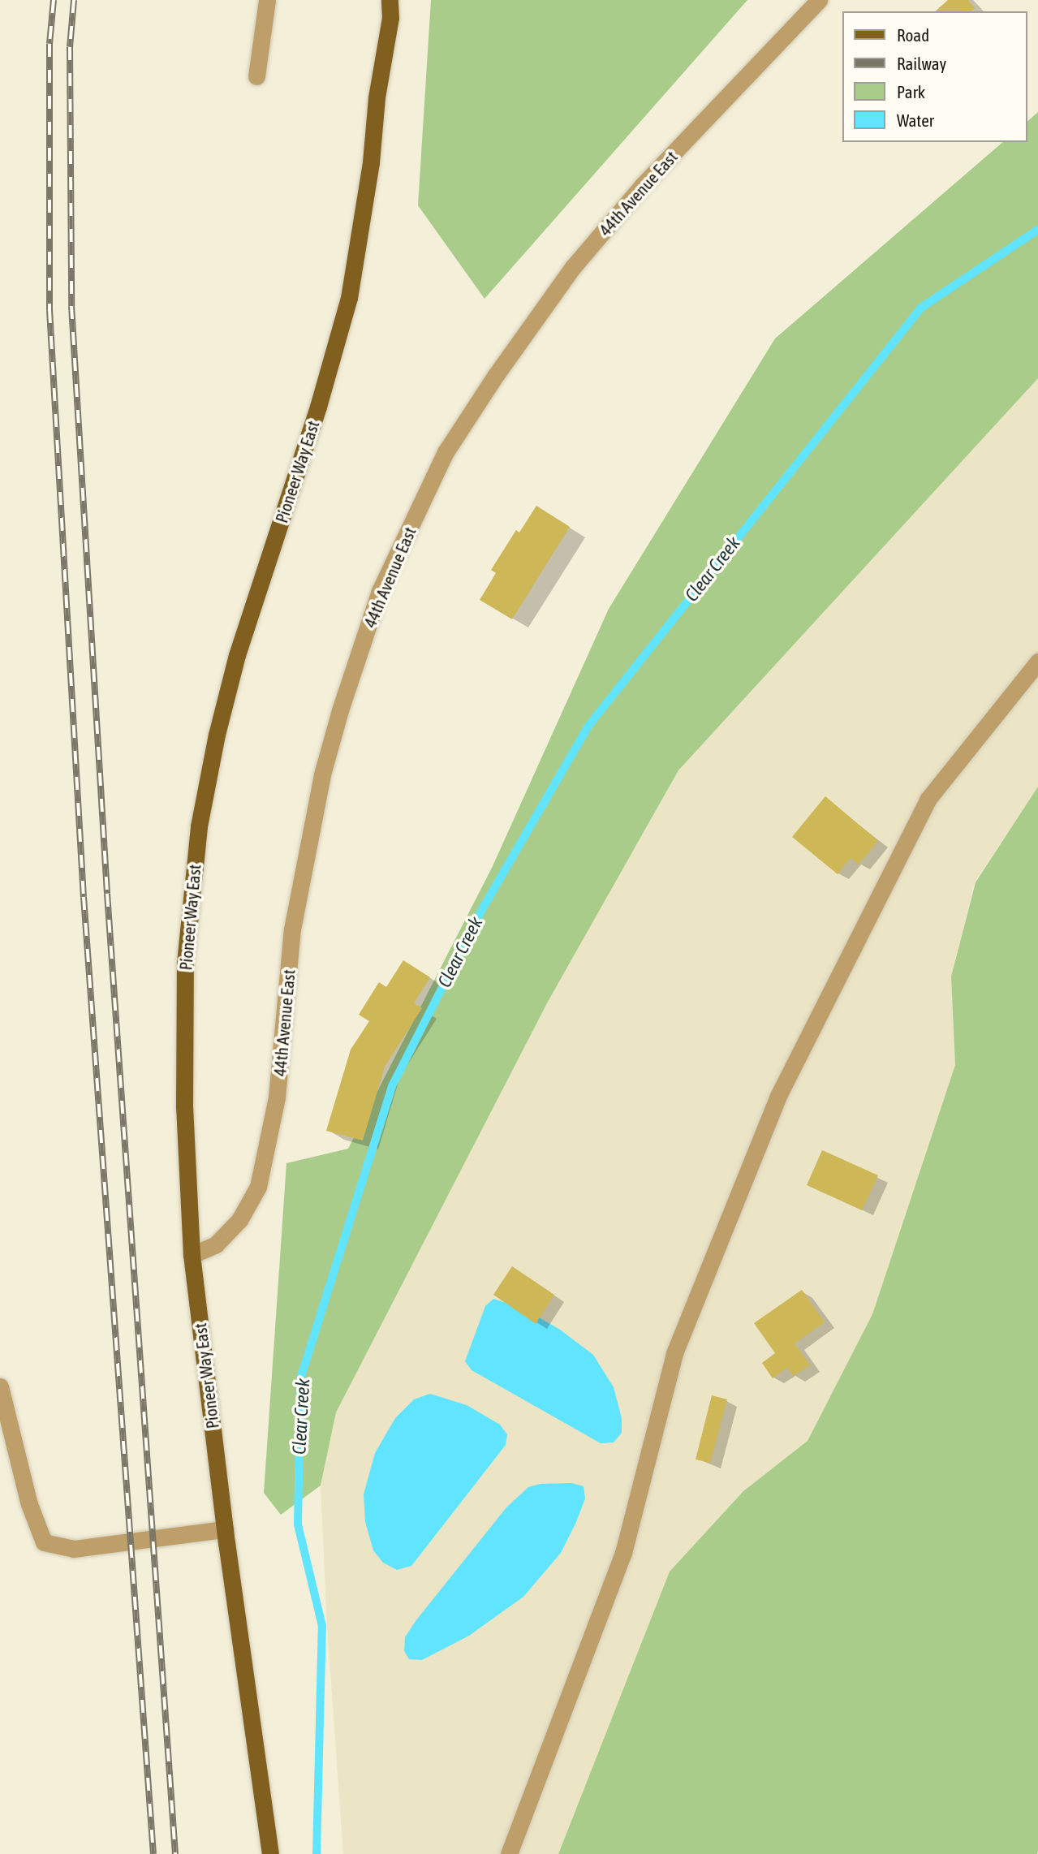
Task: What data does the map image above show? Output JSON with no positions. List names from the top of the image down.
{
  "streets": {
    "main road": ["Pioneer Way East"],
    "street": ["44th Avenue East"]
  },
  "crossings": [
    ["44th Avenue East", "Pioneer Way East"]
  ],
  "water": ["Clear Creek"],
  "legend": [
    "Road",
    "Railway",
    "Park",
    "Water"
  ]
}
